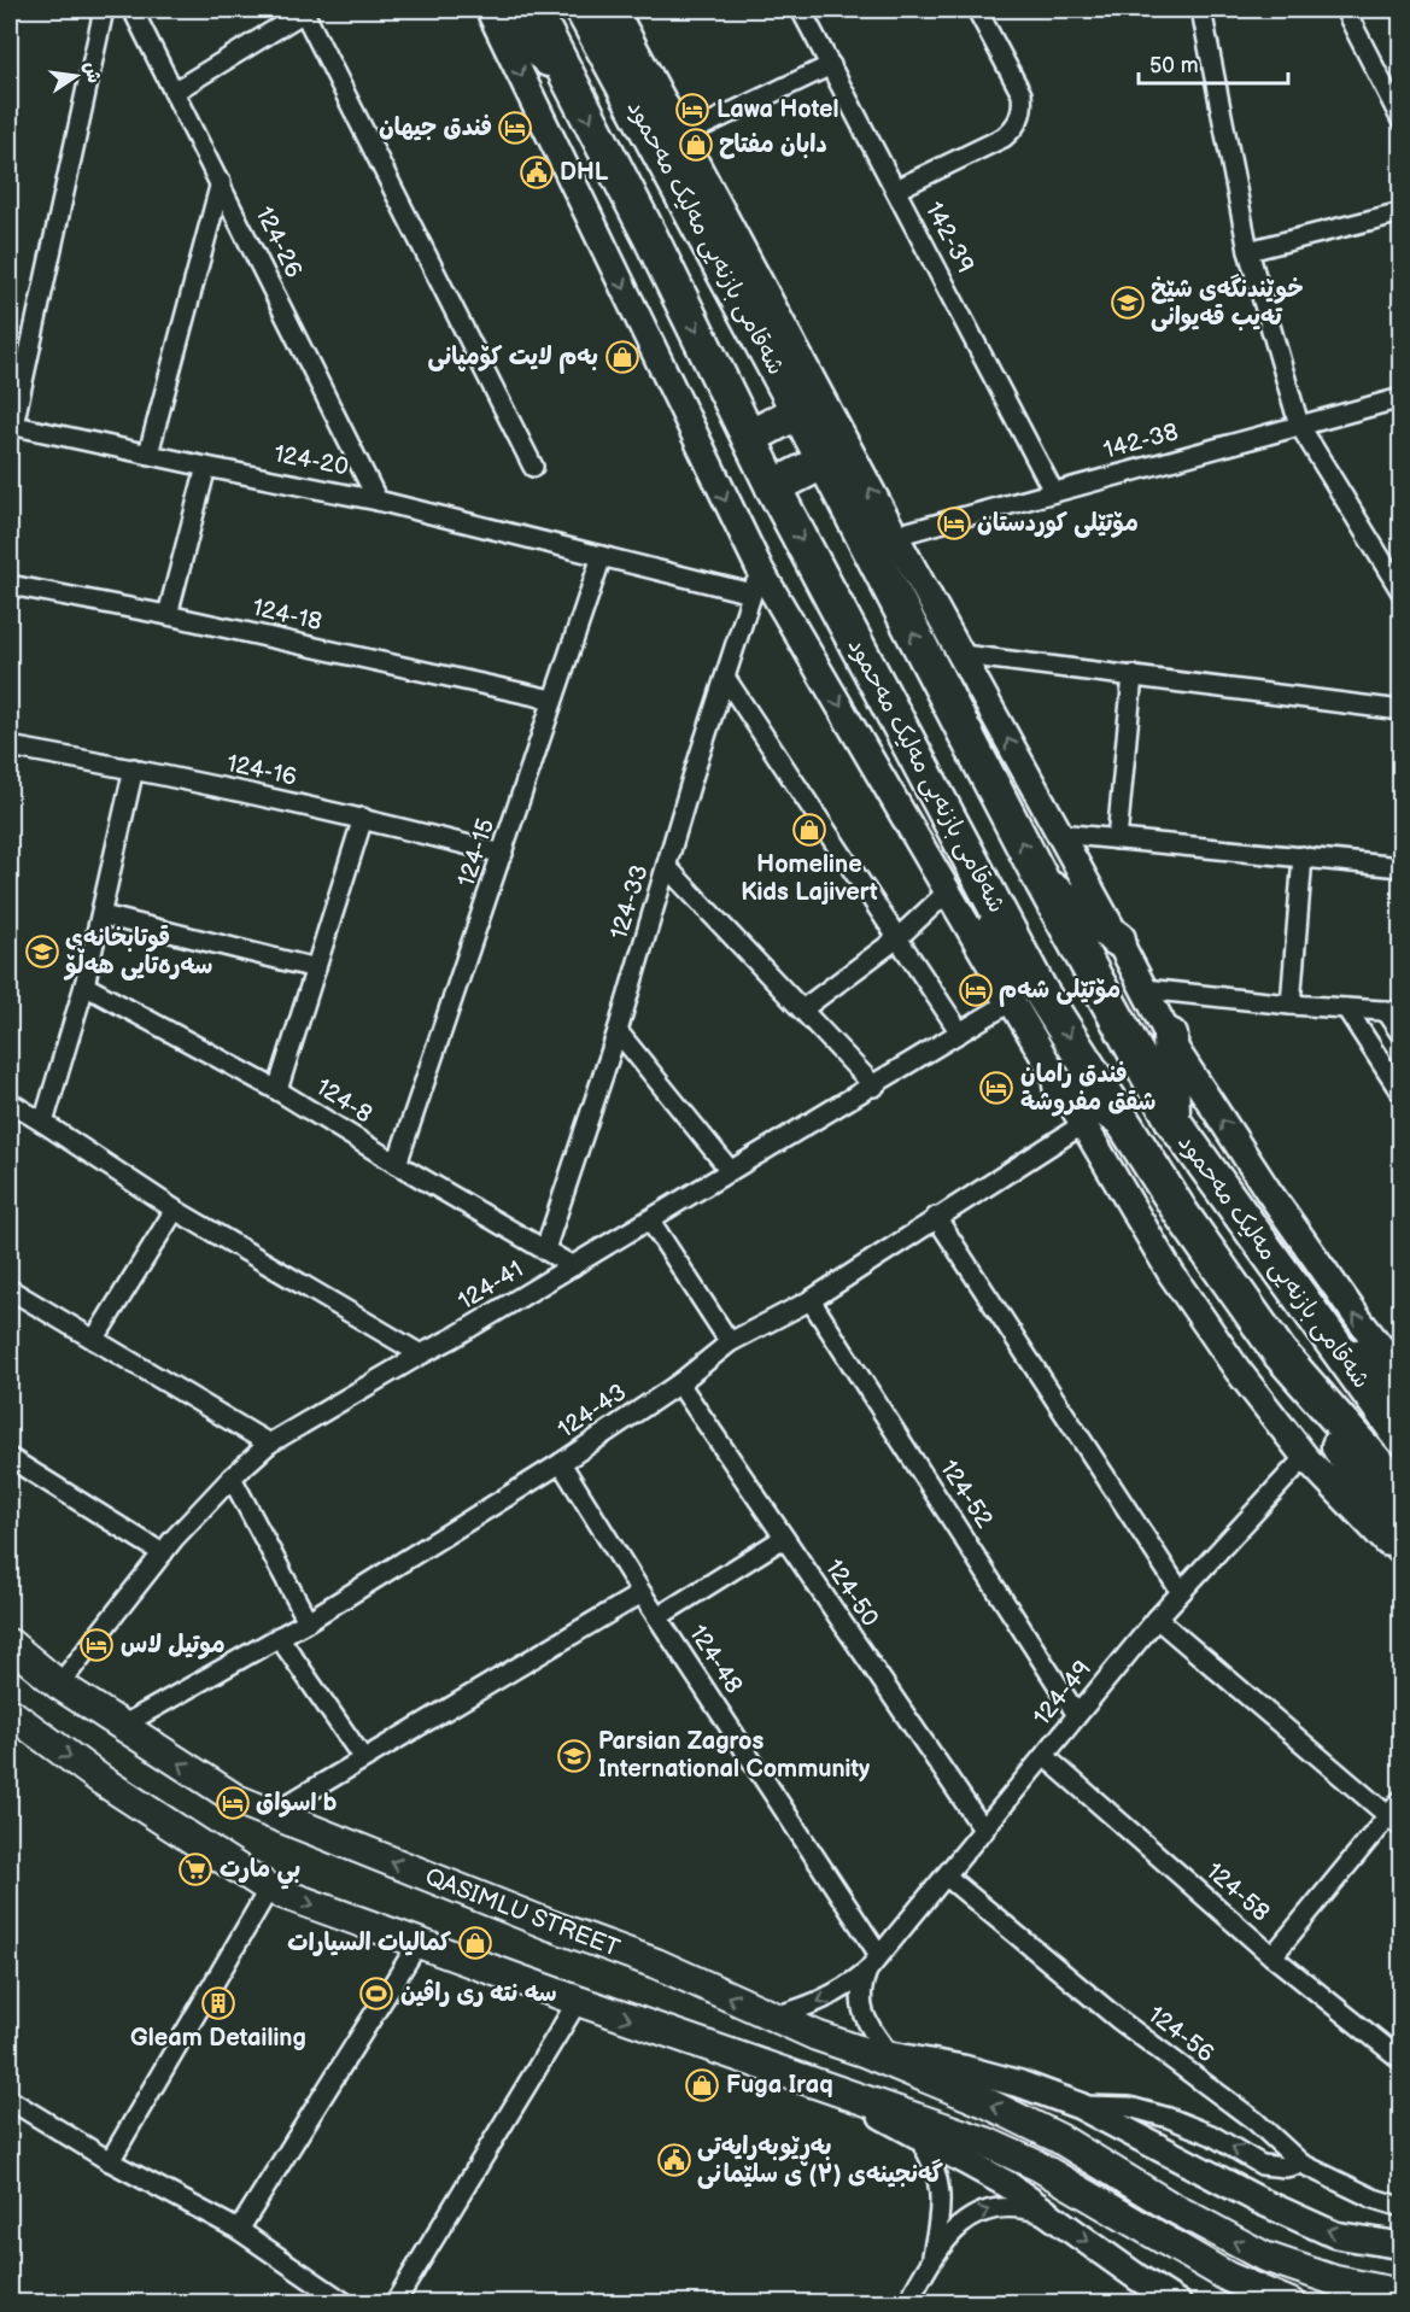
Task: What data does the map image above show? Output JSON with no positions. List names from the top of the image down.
{
  "streets": {
    "highway": ["شەقامی بازنەیی مەلیک مەحمود"],
    "main road": ["QASIMLU STREET"],
    "street": [
      "142-39",
      "124-26",
      "142-38",
      "124-20",
      "124-18",
      "124-16",
      "124-15",
      "124-33",
      "124-8",
      "124-41",
      "124-43",
      "124-52",
      "124-50",
      "124-48",
      "124-49",
      "124-58",
      "124-56"
    ]
  },
  "crossings": [
    ["142-39", "142-38"],
    ["124-26", "124-20"],
    ["124-20", "124-15"],
    ["124-20", "124-33"],
    ["124-18", "124-15"],
    ["124-16", "124-15"],
    ["124-15", "124-8"],
    ["124-33", "124-8"],
    ["124-8", "124-41"],
    ["124-41", "QASIMLU STREET"],
    ["124-43", "124-52"],
    ["124-43", "124-50"],
    ["124-43", "124-48"],
    ["124-43", "QASIMLU STREET"],
    ["124-52", "124-49"],
    ["124-50", "124-49"],
    ["124-48", "124-49"],
    ["124-49", "124-58"],
    ["124-49", "124-56"]
  ],
  "places": {
    "hotel": [
      "Lawa Hotel",
      "فندق جيهان",
      "مۆتێلی کوردستان",
      "مۆتێلی شەم",
      "فندق رامان شقق مفروشة",
      "موتيل لاس",
      "اسواق b"
    ],
    "shop": [
      "دابان مفتاح",
      "بەم لایت کۆمپانی",
      "Homeline Kids Lajivert",
      "كماليات السيارات",
      "Fuga Iraq"
    ],
    "public building": ["DHL", "بەڕێوبەرایەتی گەنجینەی (۲) ی سلێمانی"],
    "school or university": ["خوێندنگەی شێخ تەیب قەیوانی", "قوتابخانەی سەرەتایی هەڵۆ", "Parsian Zagros International Community"],
    "supermarket": ["بي مارت"],
    "sports": ["سه نته رى راڤين"],
    "building": ["Gleam Detailing"]
  },
  "scale_bar": "50 m",
  "north": "right"
}
